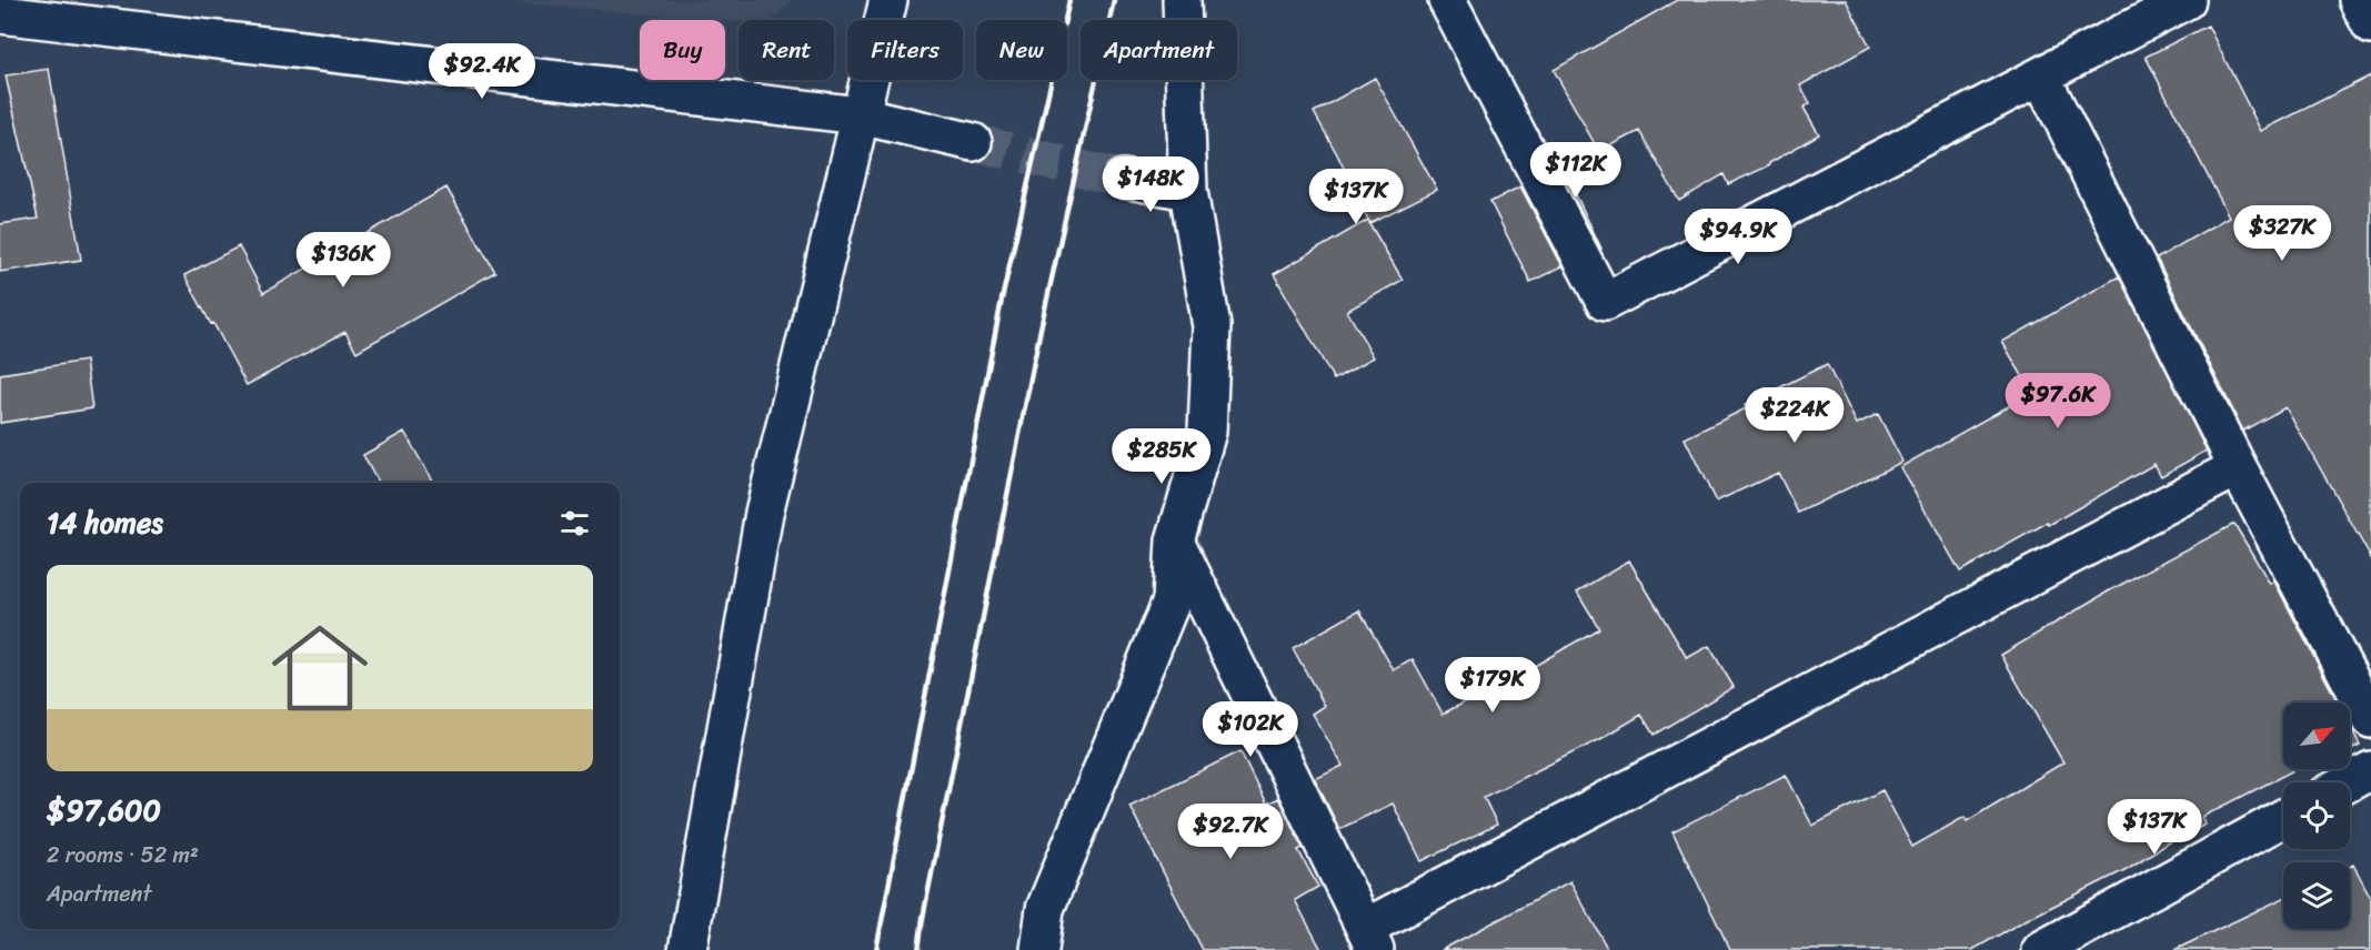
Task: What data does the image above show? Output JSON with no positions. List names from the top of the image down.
{
  "north": "top right",
  "page": {
    "chip": [
      "Buy",
      "Rent",
      "Filters",
      "New",
      "Apartment"
    ],
    "price": [
      "$92.4K",
      "$112K",
      "$148K",
      "$137K",
      "$327K",
      "$94.9K",
      "$136K",
      "$97.6K",
      "$224K",
      "$285K",
      "$179K",
      "$102K",
      "$137K",
      "$92.7K"
    ],
    "heading": "14 homes",
    "list": [
      {
        "name": "$97,600",
        "note": "2 rooms · 52 m² · Apartment"
      }
    ]
  }
}
